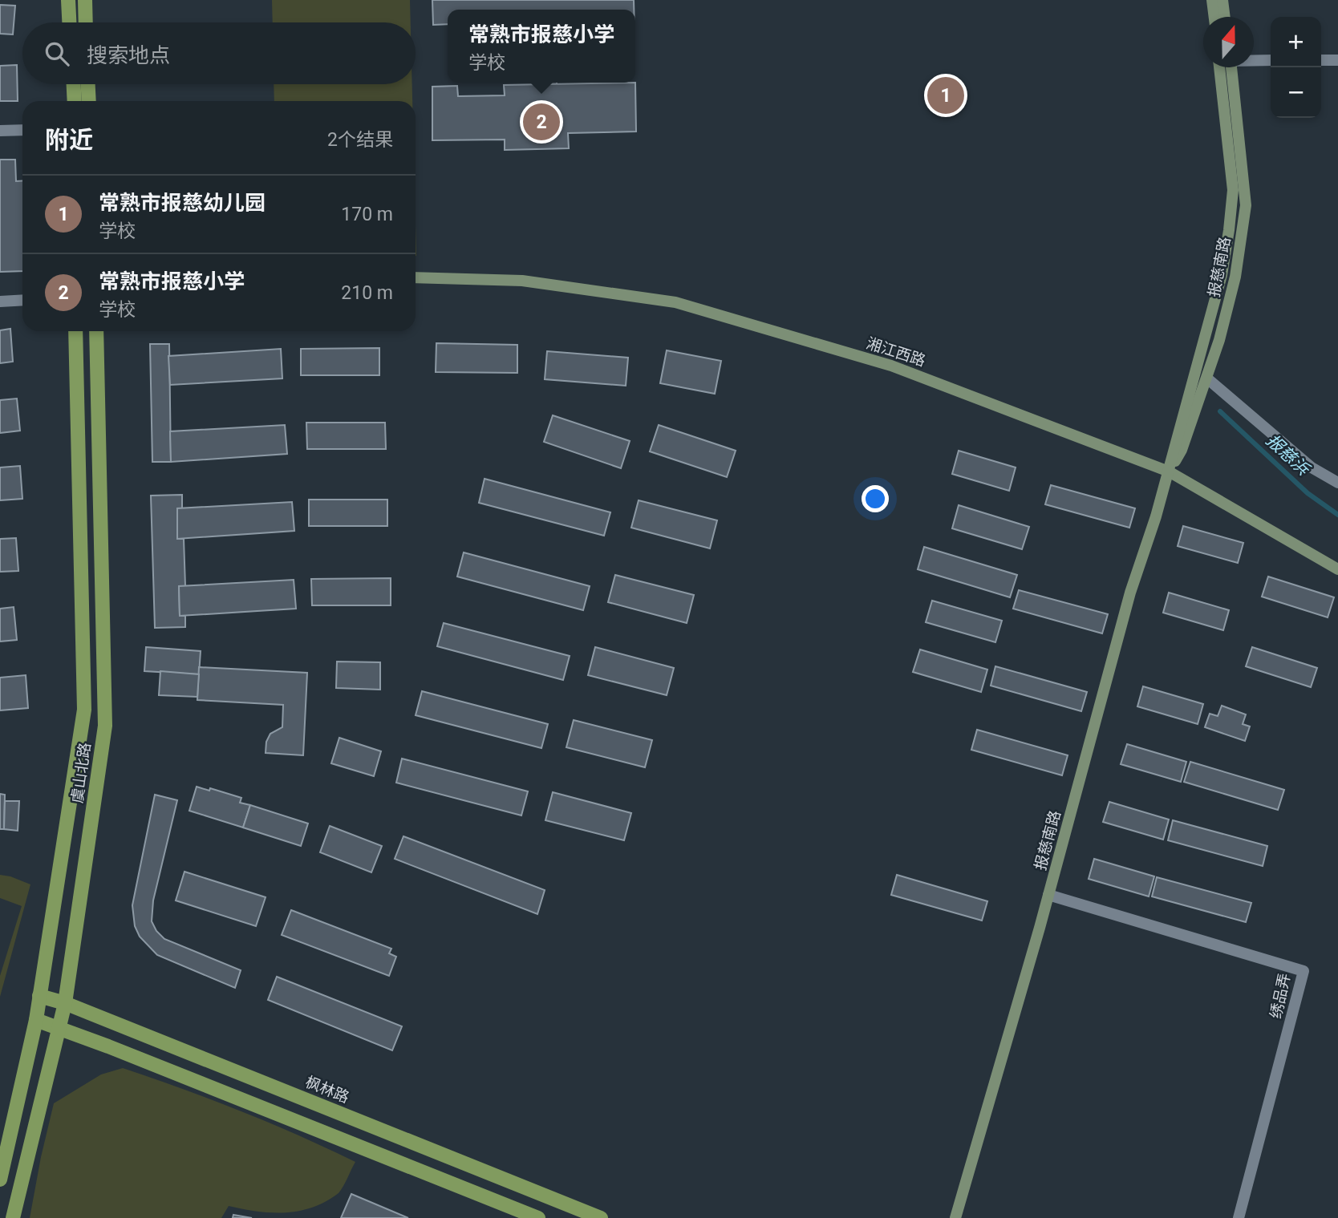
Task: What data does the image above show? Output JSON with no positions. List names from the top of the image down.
{
  "streets": {
    "main road": ["虞山北路", "枫林路"],
    "street": ["报慈南路", "湘江西路", "绣品弄"]
  },
  "crossings": [
    ["报慈南路", "湘江西路"],
    ["报慈南路", "绣品弄"],
    ["虞山北路", "枫林路"]
  ],
  "water": ["报慈浜"],
  "north": "top",
  "page": {
    "popup": ["常熟市报慈小学", "学校"],
    "map_buttons": ["+", "−"],
    "search": "搜索地点",
    "pins": ["1", "2"],
    "heading": ["附近", "2个结果"],
    "list": [
      {
        "mark": "1",
        "name": "常熟市报慈幼儿园",
        "note": "学校",
        "value": "170 m"
      },
      {
        "mark": "2",
        "name": "常熟市报慈小学",
        "note": "学校",
        "value": "210 m"
      }
    ]
  }
}
